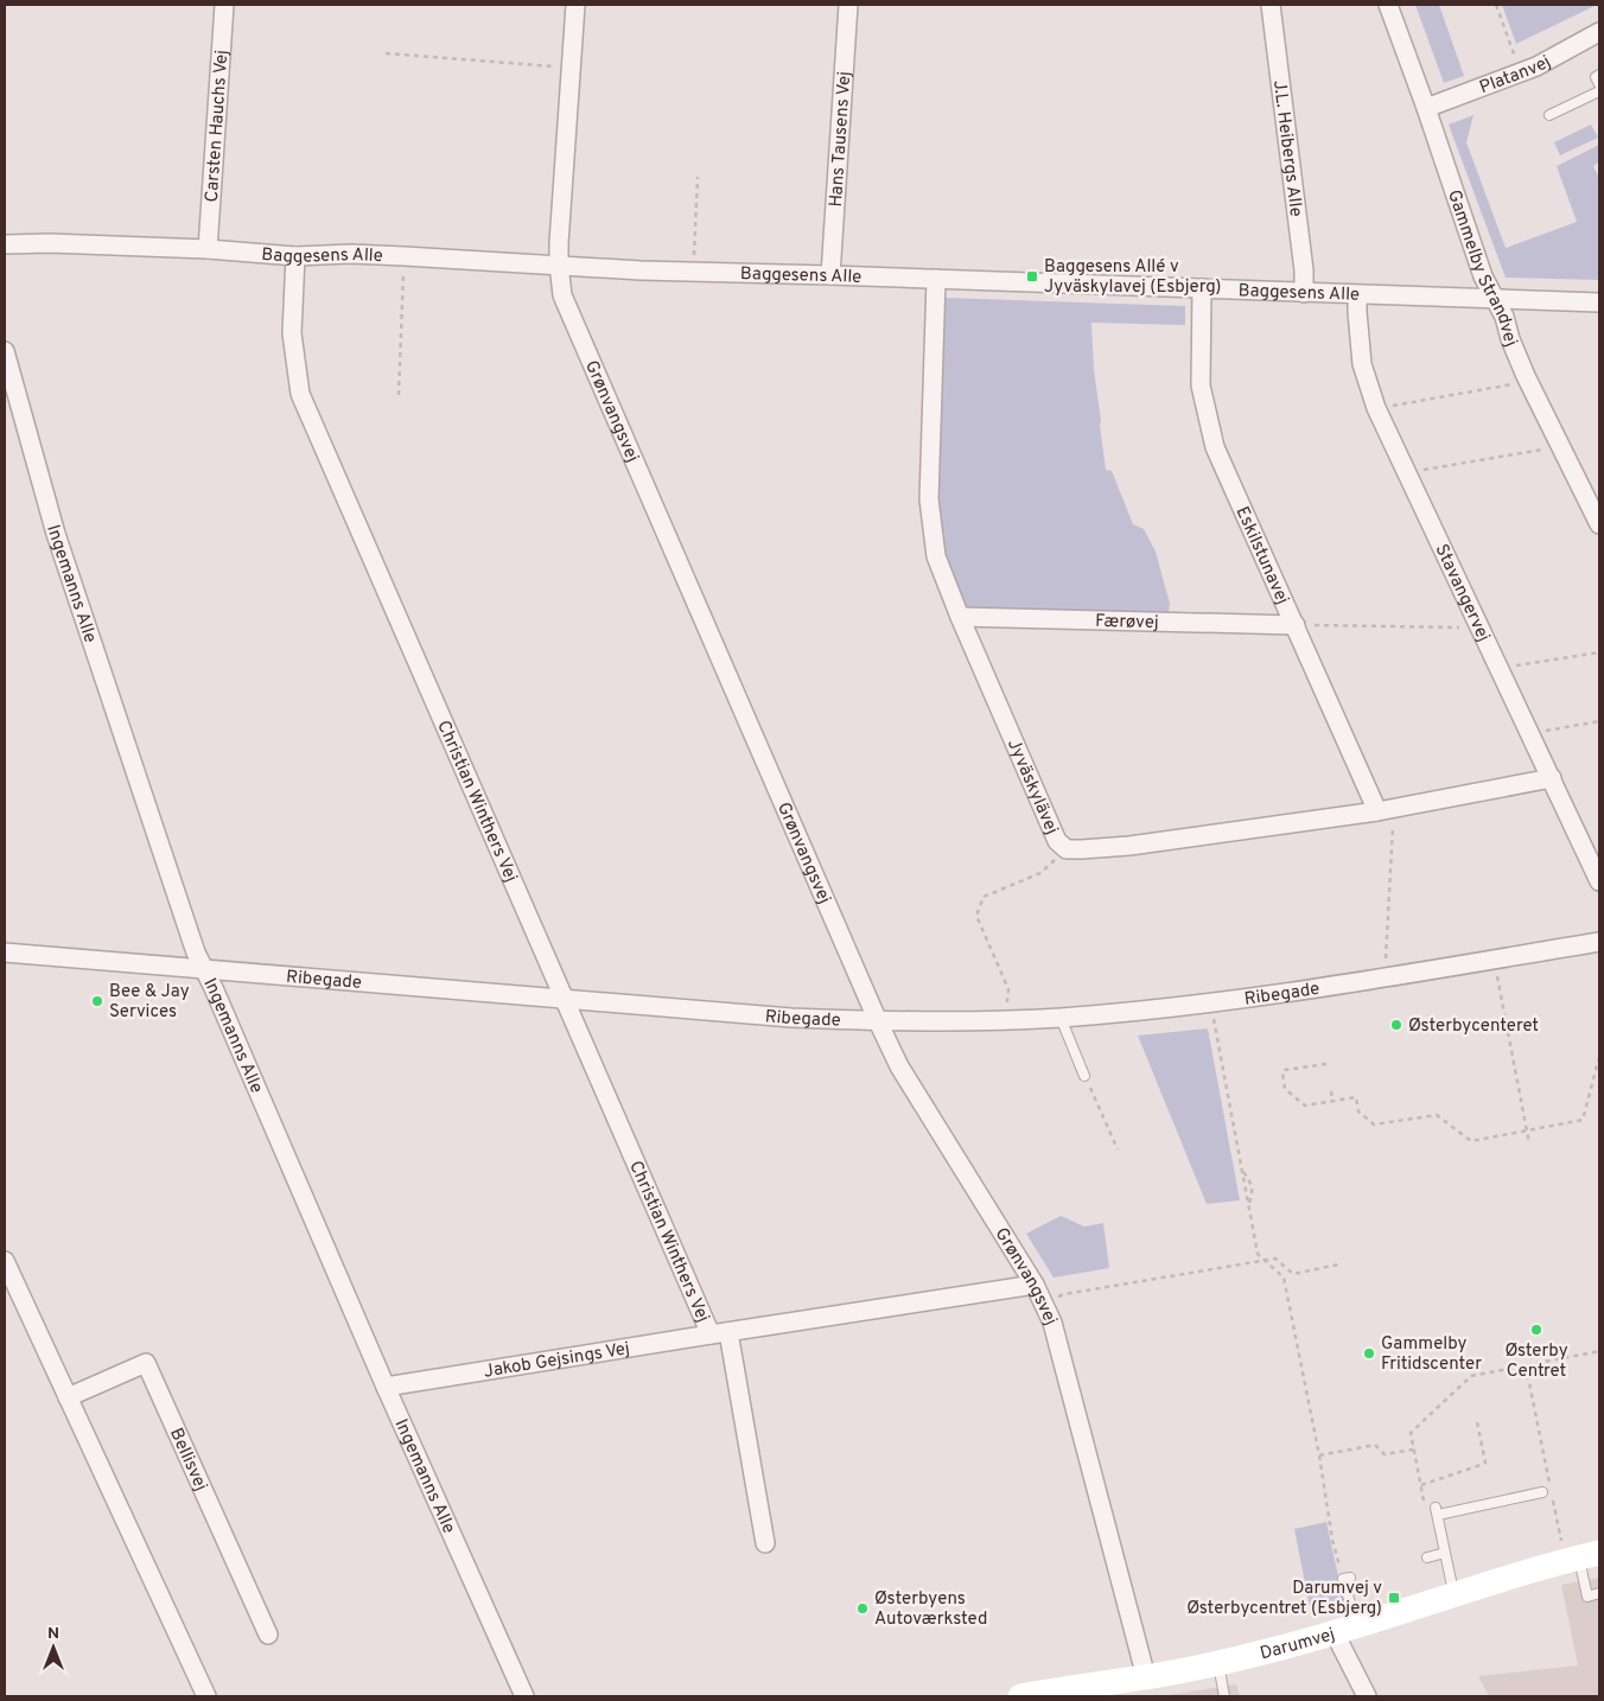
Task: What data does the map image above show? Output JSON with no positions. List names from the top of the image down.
{
  "streets": {
    "street": [
      "Platanvej",
      "Carsten Hauchs Vej",
      "Hans Tausens Vej",
      "J.L. Heibergs Alle",
      "Baggesens Alle",
      "Gammelby Strandvej",
      "Grønvangsvej",
      "Eskilstunavej",
      "Ingemanns Alle",
      "Stavangervej",
      "Færøvej",
      "Jyväskylävej",
      "Christian Winthers Vej",
      "Ribegade",
      "Jakob Gejsings Vej",
      "Bellisvej",
      "Darumvej"
    ]
  },
  "crossings": [
    ["Platanvej", "Gammelby Strandvej"],
    ["Carsten Hauchs Vej", "Baggesens Alle"],
    ["Hans Tausens Vej", "Baggesens Alle"],
    ["J.L. Heibergs Alle", "Baggesens Alle"],
    ["Baggesens Alle", "Gammelby Strandvej"],
    ["Baggesens Alle", "Grønvangsvej"],
    ["Baggesens Alle", "Eskilstunavej"],
    ["Baggesens Alle", "Stavangervej"],
    ["Baggesens Alle", "Jyväskylävej"],
    ["Baggesens Alle", "Christian Winthers Vej"],
    ["Grønvangsvej", "Ribegade"],
    ["Grønvangsvej", "Jakob Gejsings Vej"],
    ["Grønvangsvej", "Darumvej"],
    ["Eskilstunavej", "Færøvej"],
    ["Eskilstunavej", "Jyväskylävej"],
    ["Ingemanns Alle", "Ribegade"],
    ["Ingemanns Alle", "Jakob Gejsings Vej"],
    ["Stavangervej", "Jyväskylävej"],
    ["Færøvej", "Jyväskylävej"],
    ["Christian Winthers Vej", "Ribegade"],
    ["Christian Winthers Vej", "Jakob Gejsings Vej"]
  ],
  "places": {
    "transit": ["Baggesens Allé v Jyväskylavej (Esbjerg)", "Darumvej v Østerbycentret (Esbjerg)"],
    "other": [
      "Bee & Jay Services",
      "Østerbycenteret",
      "Østerby Centret",
      "Gammelby Fritidscenter",
      "Østerbyens Autoværksted"
    ]
  },
  "north": "top"
}
